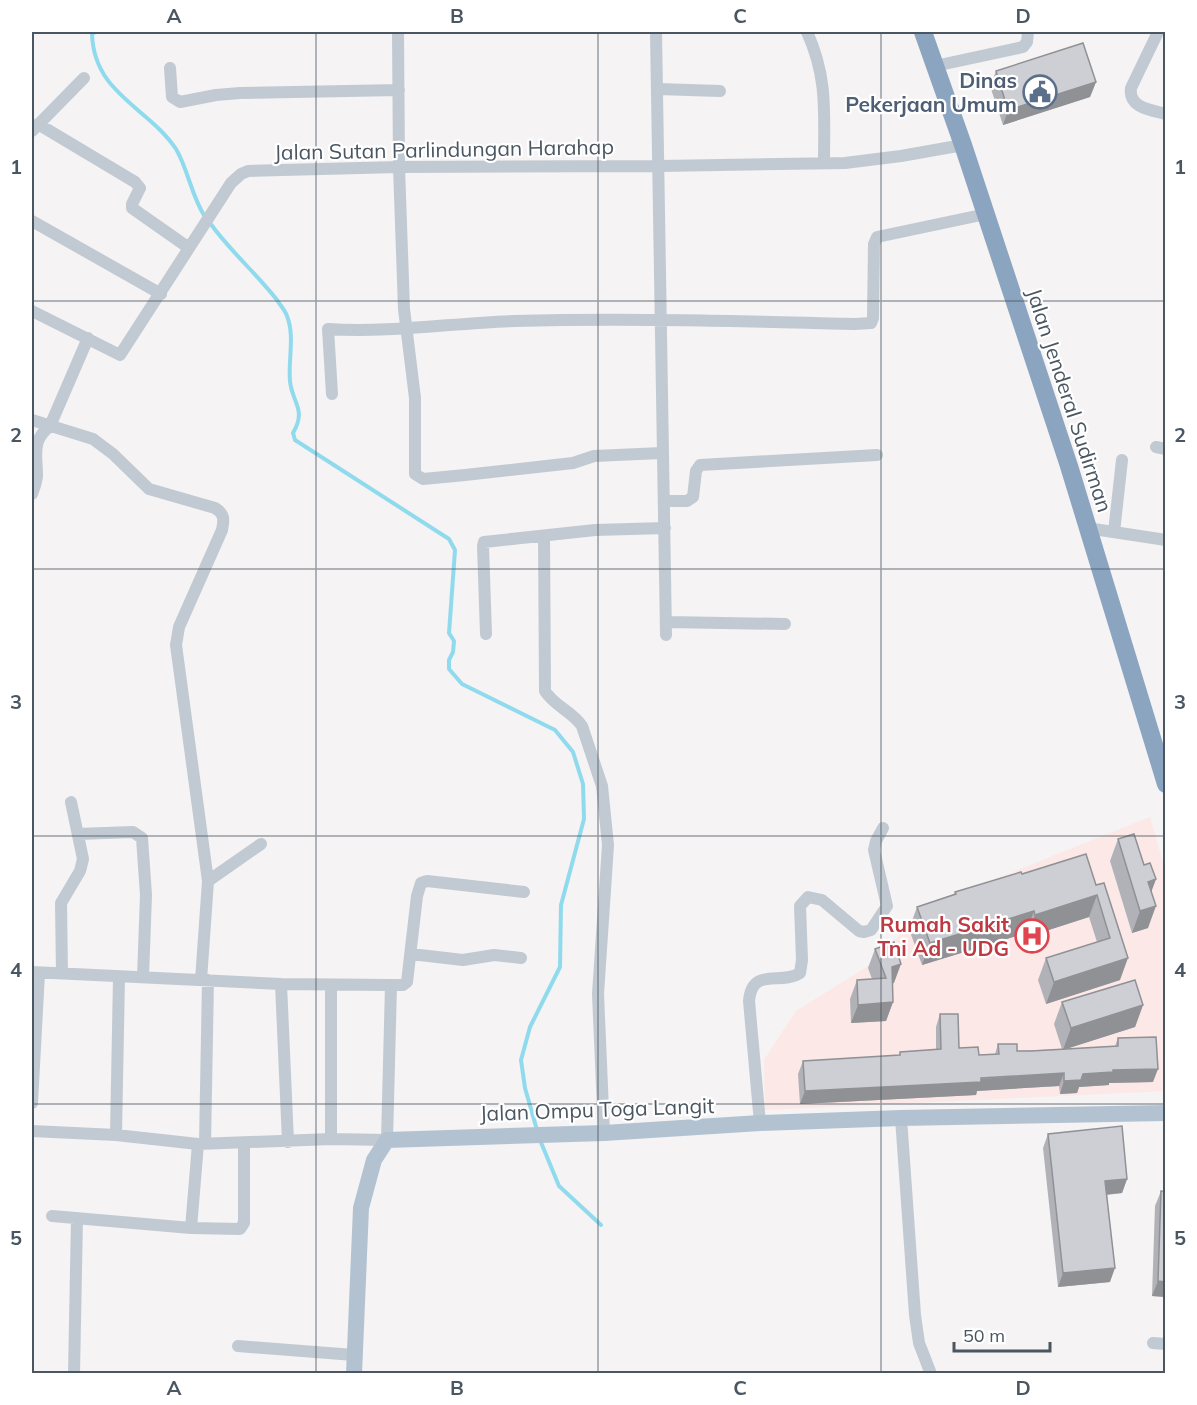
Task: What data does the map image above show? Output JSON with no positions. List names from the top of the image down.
{
  "streets": {
    "highway": ["Jalan Jenderal Sudirman"],
    "main road": ["Jalan Ompu Toga Langit"],
    "street": ["Jalan Sutan Parlindungan Harahap"]
  },
  "crossings": [
    ["Jalan Sutan Parlindungan Harahap", "Jalan Jenderal Sudirman"]
  ],
  "places": {
    "public building": ["Dinas Pekerjaan Umum"],
    "hospital": ["Rumah Sakit Tni Ad - UDG"]
  },
  "scale_bar": "50 m",
  "grid": {
    "columns": [
      "A",
      "B",
      "C",
      "D"
    ],
    "rows": [
      "1",
      "2",
      "3",
      "4",
      "5"
    ]
  }
}
